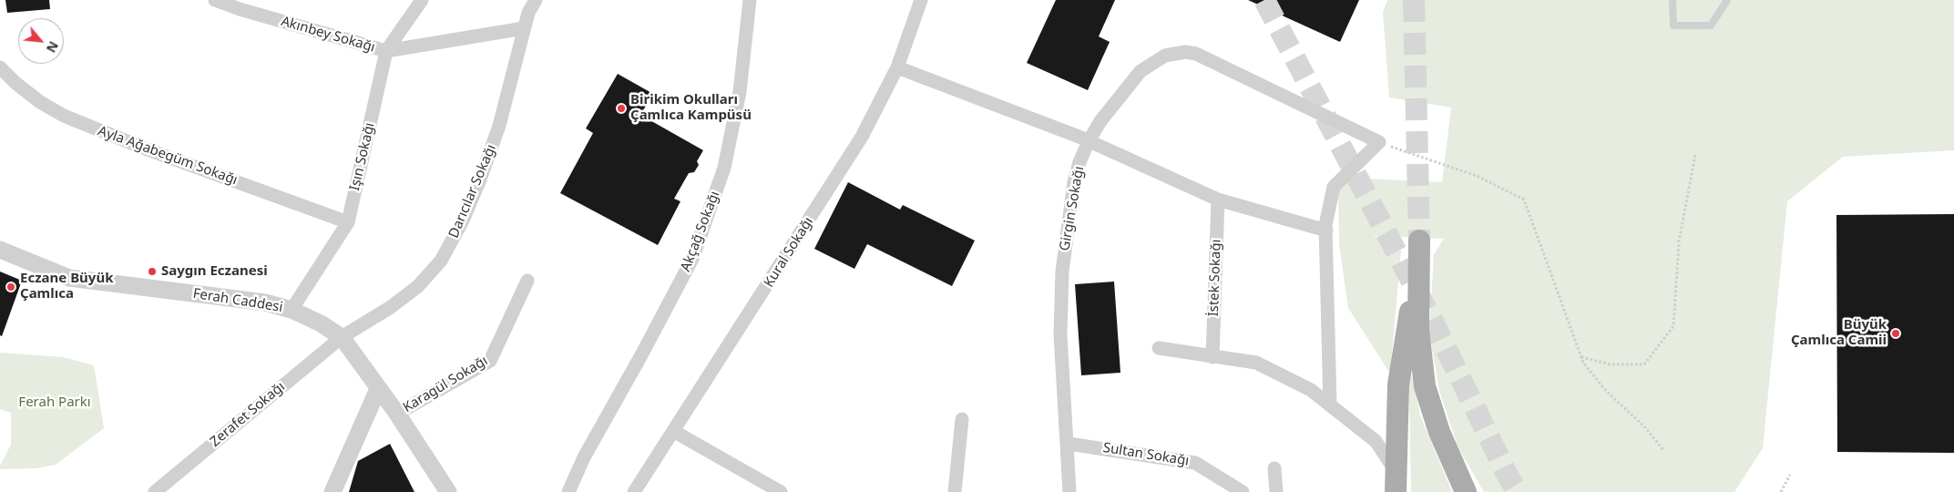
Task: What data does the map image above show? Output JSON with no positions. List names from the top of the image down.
{
  "streets": {
    "street": [
      "Akınbey Sokağı",
      "Ayla Ağabegüm Sokağı",
      "Işın Sokağı",
      "Darıcılar Sokağı",
      "Girgin Sokağı",
      "Akçağ Sokağı",
      "Kural Sokağı",
      "İstek Sokağı",
      "Ferah Caddesi",
      "Karagül Sokağı",
      "Zerafet Sokağı",
      "Sultan Sokağı"
    ]
  },
  "crossings": [
    ["Akınbey Sokağı", "Işın Sokağı"],
    ["Akınbey Sokağı", "Darıcılar Sokağı"],
    ["Ayla Ağabegüm Sokağı", "Işın Sokağı"],
    ["Işın Sokağı", "Ferah Caddesi"],
    ["Darıcılar Sokağı", "Ferah Caddesi"],
    ["Darıcılar Sokağı", "Zerafet Sokağı"],
    ["Girgin Sokağı", "Sultan Sokağı"],
    ["Ferah Caddesi", "Karagül Sokağı"],
    ["Ferah Caddesi", "Zerafet Sokağı"]
  ],
  "parks": ["Ferah Parkı"],
  "places": [
    "Birikim Okulları Çamlıca Kampüsü",
    "Saygın Eczanesi",
    "Eczane Büyük Çamlıca",
    "Büyük Çamlıca Camii"
  ],
  "north": "bottom right"
}
